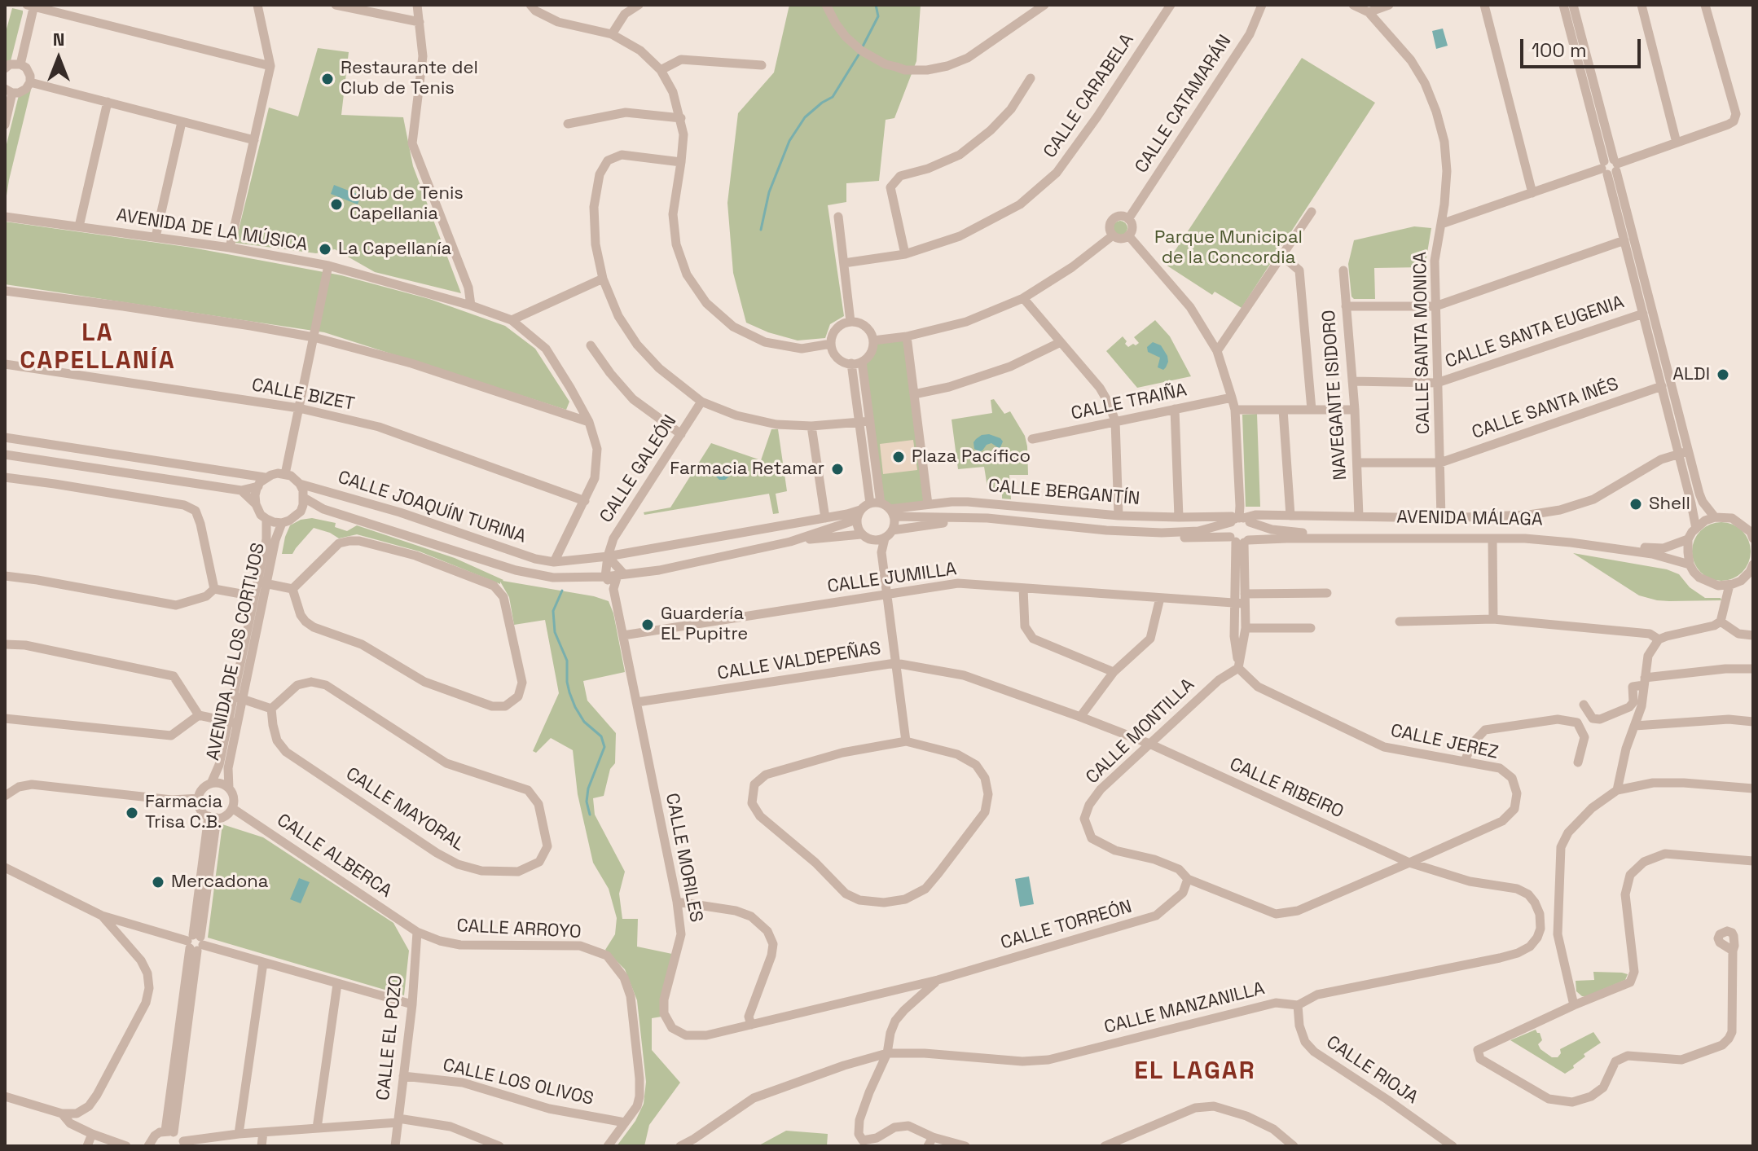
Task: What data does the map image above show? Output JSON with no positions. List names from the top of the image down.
{
  "streets": {
    "street": [
      "CALLE CARABELA",
      "CALLE CATAMARÁN",
      "AVENIDA DE LA MÚSICA",
      "CALLE SANTA EUGENIA",
      "CALLE SANTA MONICA",
      "CALLE BIZET",
      "NAVEGANTE ISIDORO",
      "CALLE TRAIÑA",
      "CALLE SANTA INÉS",
      "CALLE GALEÓN",
      "CALLE BERGANTÍN",
      "CALLE JOAQUÍN TURINA",
      "AVENIDA MÁLAGA",
      "CALLE JUMILLA",
      "AVENIDA DE LOS CORTIJOS",
      "CALLE VALDEPEÑAS",
      "CALLE MONTILLA",
      "CALLE JEREZ",
      "CALLE RIBEIRO",
      "CALLE MAYORAL",
      "CALLE ALBERCA",
      "CALLE MORILES",
      "CALLE TORREÓN",
      "CALLE ARROYO",
      "CALLE MANZANILLA",
      "CALLE EL POZO",
      "CALLE RIOJA",
      "CALLE LOS OLIVOS"
    ]
  },
  "crossings": [
    ["AVENIDA DE LA MÚSICA", "CALLE BIZET"],
    ["AVENIDA DE LA MÚSICA", "CALLE JOAQUÍN TURINA"],
    ["CALLE SANTA EUGENIA", "CALLE SANTA MONICA"],
    ["CALLE SANTA EUGENIA", "NAVEGANTE ISIDORO"],
    ["CALLE SANTA MONICA", "CALLE SANTA INÉS"],
    ["CALLE SANTA MONICA", "CALLE BERGANTÍN"],
    ["NAVEGANTE ISIDORO", "CALLE SANTA INÉS"],
    ["NAVEGANTE ISIDORO", "CALLE BERGANTÍN"],
    ["CALLE BERGANTÍN", "AVENIDA MÁLAGA"],
    ["CALLE JOAQUÍN TURINA", "AVENIDA DE LOS CORTIJOS"],
    ["CALLE JUMILLA", "CALLE MORILES"],
    ["AVENIDA DE LOS CORTIJOS", "CALLE ALBERCA"],
    ["CALLE VALDEPEÑAS", "CALLE MONTILLA"],
    ["CALLE VALDEPEÑAS", "CALLE RIBEIRO"],
    ["CALLE VALDEPEÑAS", "CALLE MORILES"],
    ["CALLE MONTILLA", "CALLE JEREZ"],
    ["CALLE MONTILLA", "CALLE RIBEIRO"],
    ["CALLE MONTILLA", "CALLE TORREÓN"],
    ["CALLE MONTILLA", "CALLE MANZANILLA"],
    ["CALLE JEREZ", "CALLE RIBEIRO"],
    ["CALLE JEREZ", "CALLE MANZANILLA"],
    ["CALLE RIBEIRO", "CALLE MANZANILLA"],
    ["CALLE ALBERCA", "CALLE ARROYO"],
    ["CALLE ALBERCA", "CALLE EL POZO"],
    ["CALLE MORILES", "CALLE TORREÓN"],
    ["CALLE ARROYO", "CALLE EL POZO"],
    ["CALLE ARROYO", "CALLE LOS OLIVOS"],
    ["CALLE MANZANILLA", "CALLE RIOJA"],
    ["CALLE EL POZO", "CALLE LOS OLIVOS"]
  ],
  "districts": ["LA CAPELLANÍA", "EL LAGAR"],
  "parks": ["Parque Municipal de la Concordia"],
  "places": [
    "Restaurante del Club de Tenis",
    "Club de Tenis Capellania",
    "La Capellanía",
    "ALDI",
    "Plaza Pacífico",
    "Farmacia Retamar",
    "Shell",
    "Guardería EL Pupitre",
    "Farmacia Trisa C.B.",
    "Mercadona"
  ],
  "scale_bar": "100 m",
  "north": "top"
}
